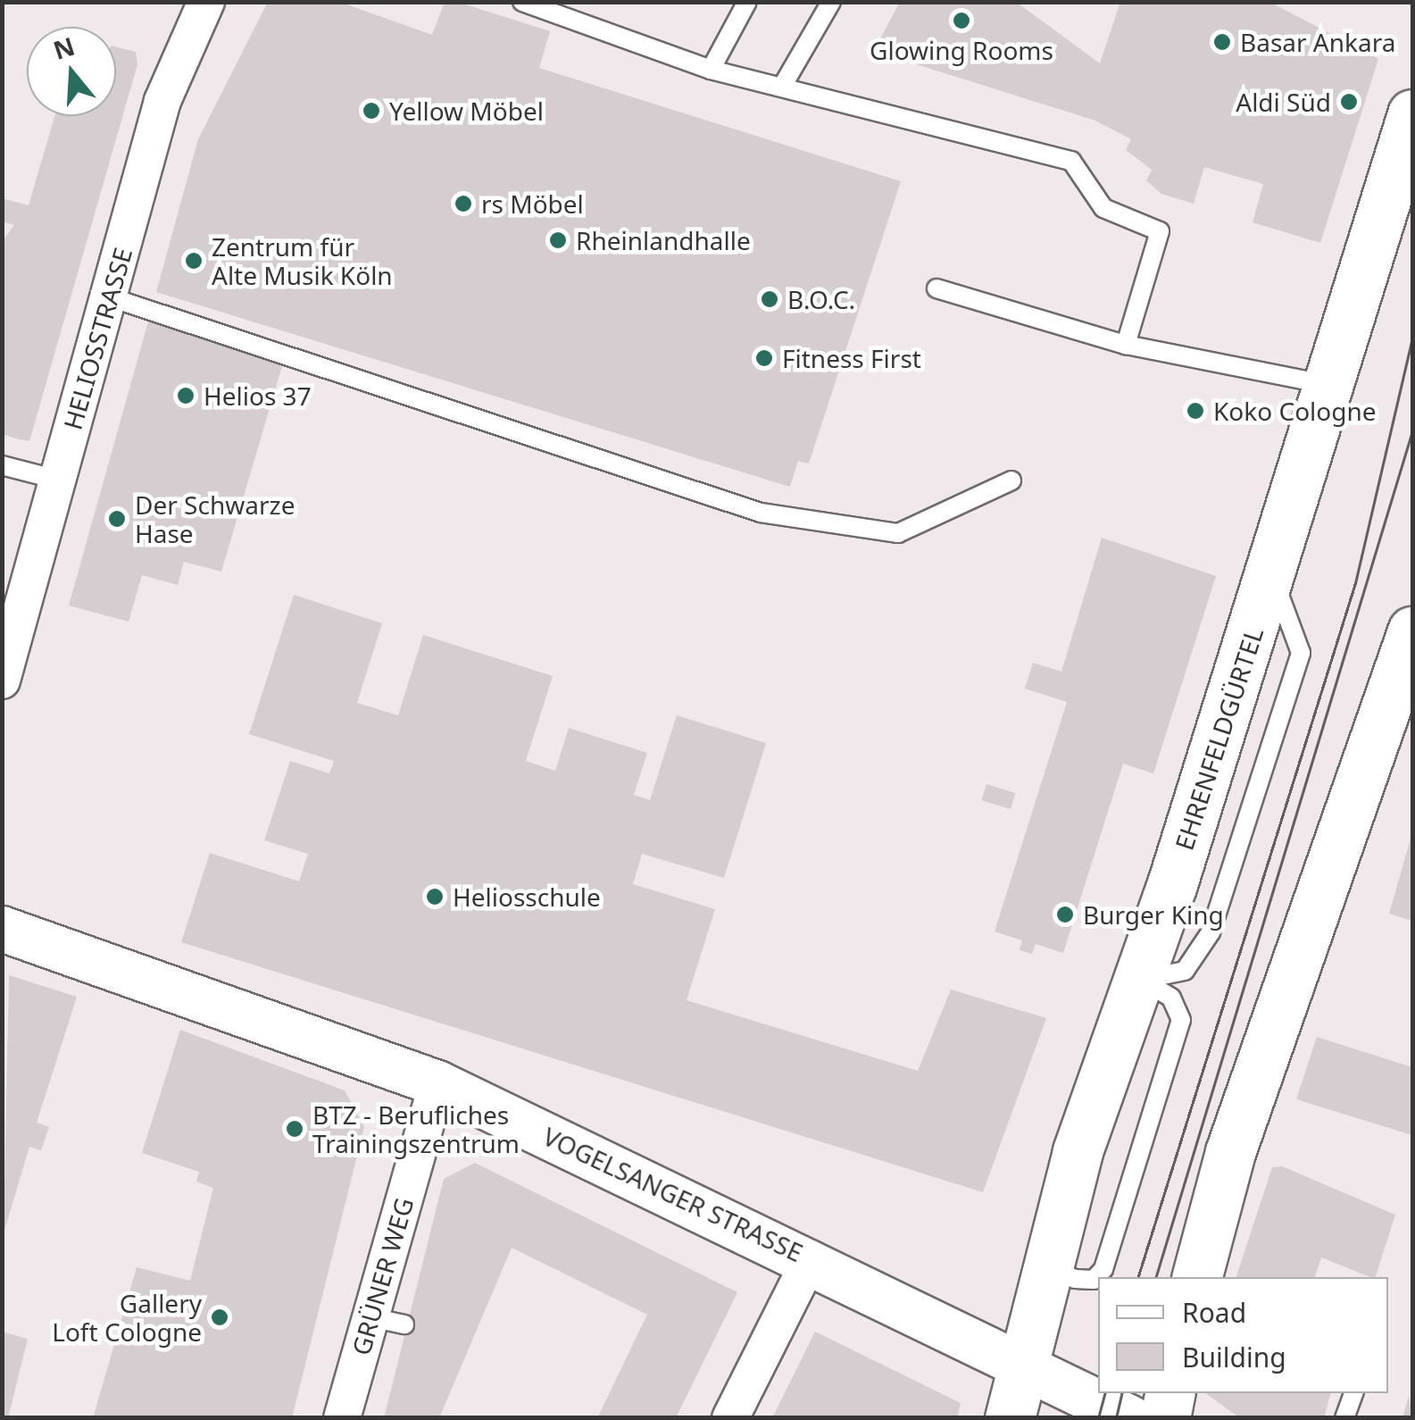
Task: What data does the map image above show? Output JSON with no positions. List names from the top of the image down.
{
  "streets": {
    "main road": ["EHRENFELDGÜRTEL"],
    "street": ["HELIOSSTRASSE", "VOGELSANGER STRASSE", "GRÜNER WEG"]
  },
  "crossings": [
    ["EHRENFELDGÜRTEL", "VOGELSANGER STRASSE"],
    ["VOGELSANGER STRASSE", "GRÜNER WEG"]
  ],
  "places": [
    "Glowing Rooms",
    "Basar Ankara",
    "Aldi Süd",
    "Yellow Möbel",
    "rs Möbel",
    "Rheinlandhalle",
    "Zentrum für Alte Musik Köln",
    "B.O.C.",
    "Fitness First",
    "Helios 37",
    "Koko Cologne",
    "Der Schwarze Hase",
    "Heliosschule",
    "Burger King",
    "BTZ - Berufliches Trainingszentrum",
    "Gallery Loft Cologne"
  ],
  "legend": ["Road", "Building"],
  "north": "top"
}
